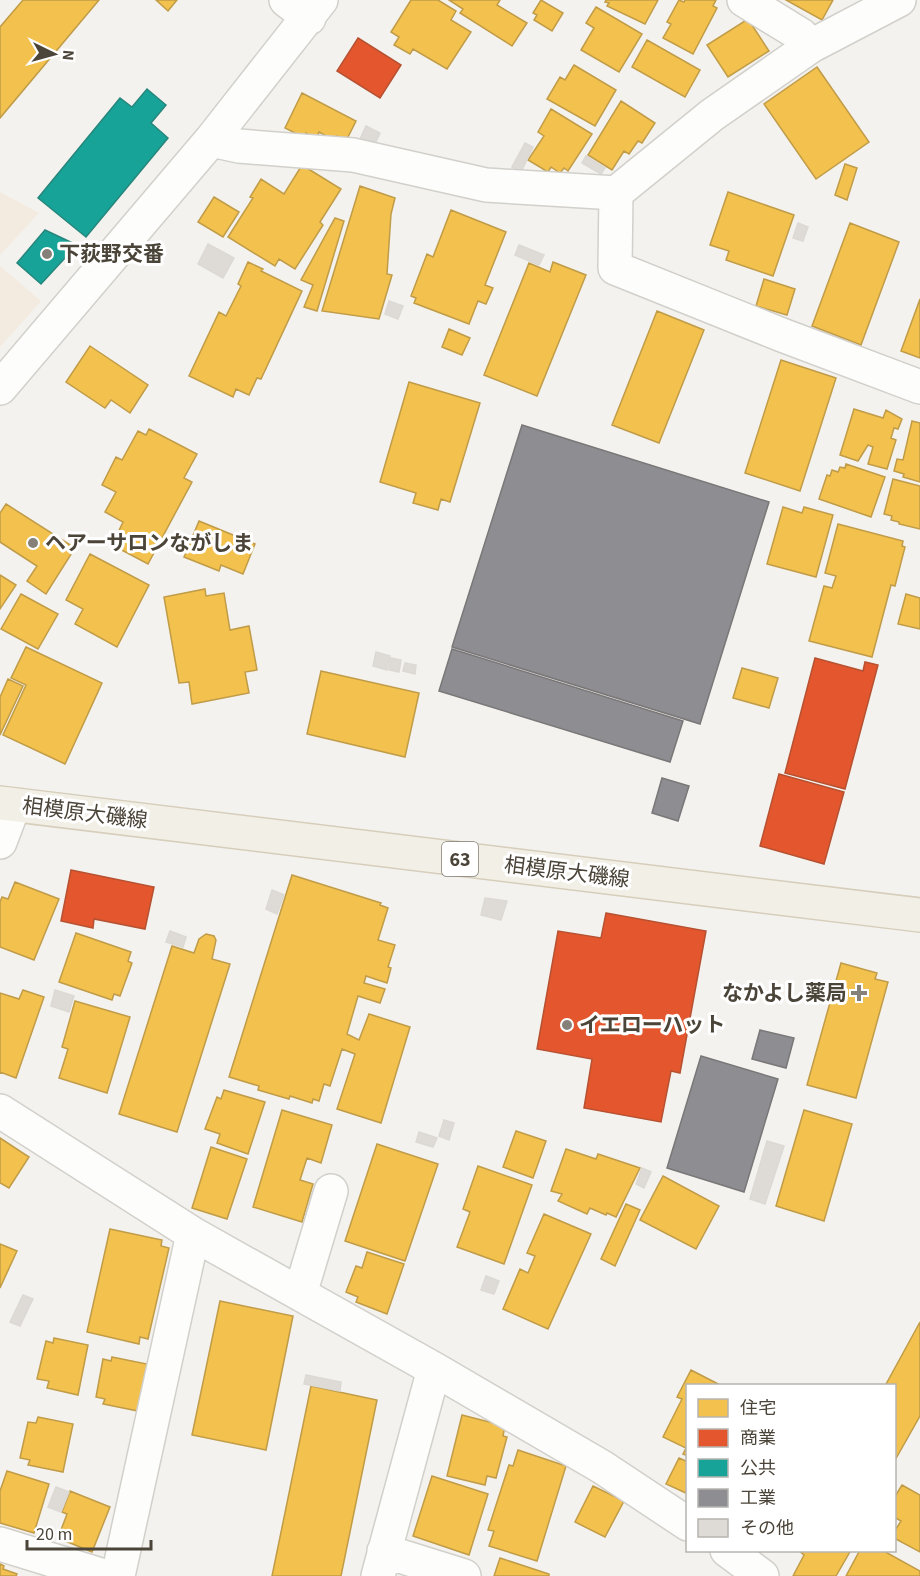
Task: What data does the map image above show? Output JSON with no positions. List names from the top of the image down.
{
  "streets": {
    "main road": ["相模原大磯線", "63"]
  },
  "places": {
    "other": ["下荻野交番", "ヘアーサロンながしま", "イエローハット"],
    "health": ["なかよし薬局"]
  },
  "legend": [
    "住宅",
    "商業",
    "公共",
    "工業",
    "その他"
  ],
  "scale_bar": "20 m",
  "north": "right"
}
